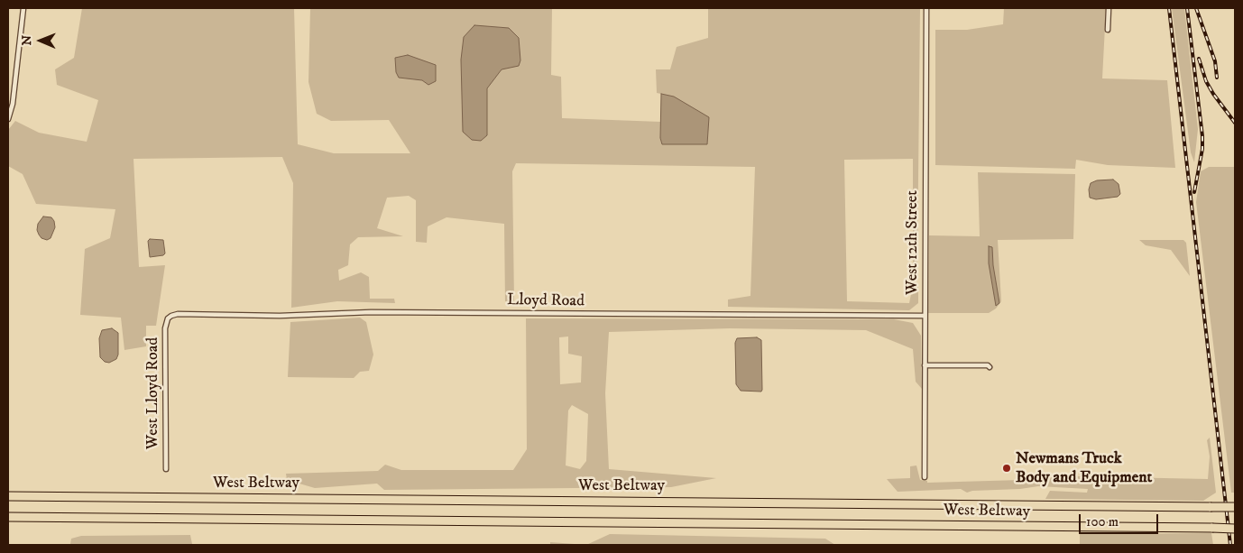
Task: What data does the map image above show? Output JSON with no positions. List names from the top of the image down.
{
  "streets": {
    "highway": ["West Beltway"],
    "street": ["West 12th Street", "Lloyd Road", "West Lloyd Road"]
  },
  "crossings": [
    ["West 12th Street", "Lloyd Road"],
    ["Lloyd Road", "West Lloyd Road"]
  ],
  "places": ["Newmans Truck Body and Equipment"],
  "scale_bar": "100 m",
  "north": "left"
}
